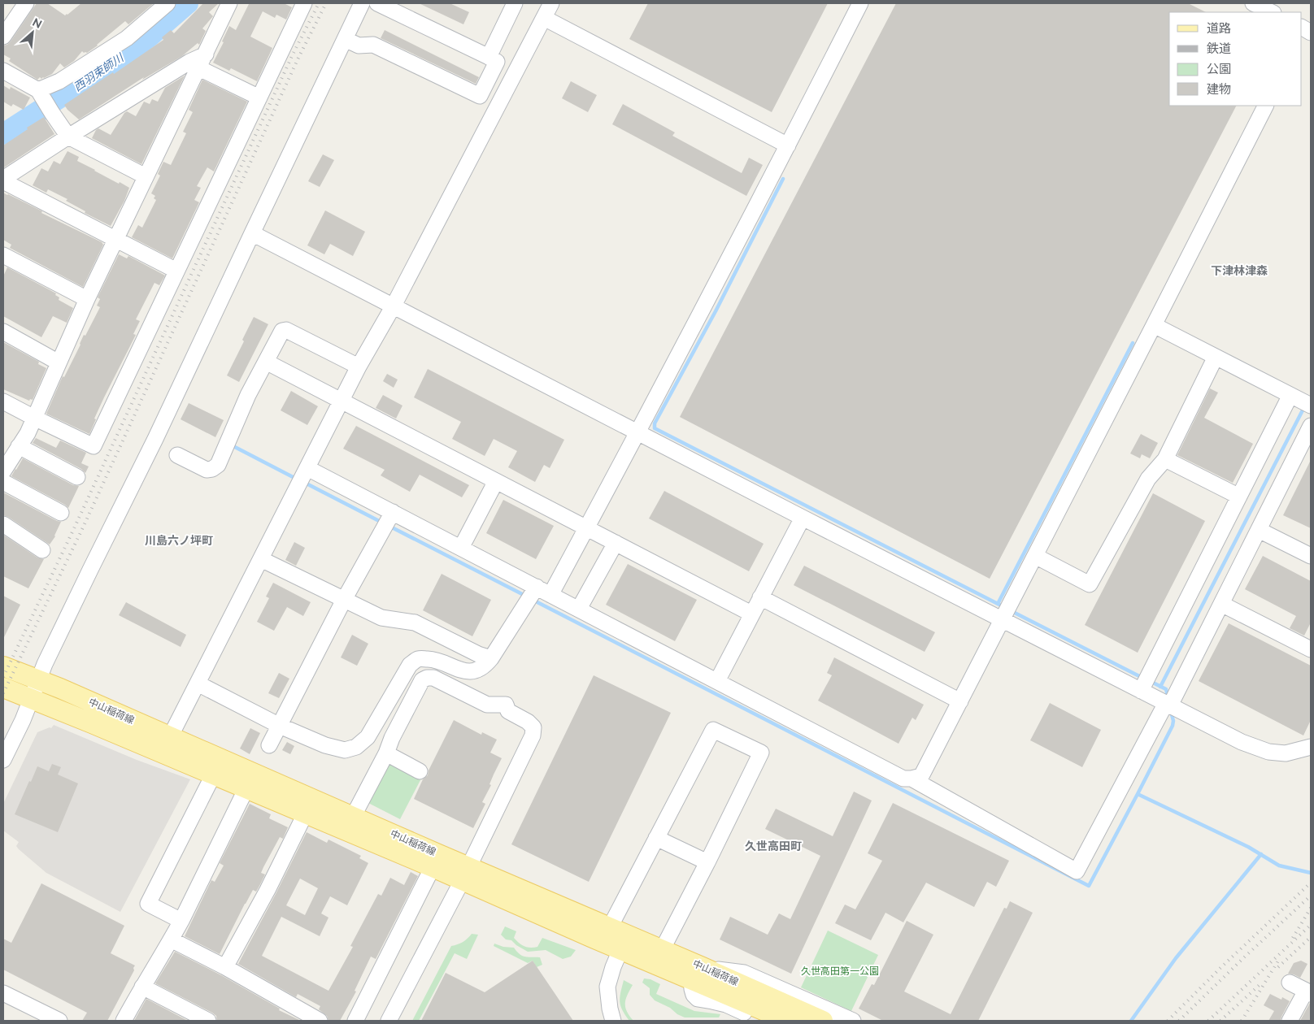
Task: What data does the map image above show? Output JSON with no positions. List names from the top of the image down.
{
  "streets": {
    "main road": ["中山稲荷線"]
  },
  "districts": ["下津林津森", "川島六ノ坪町", "久世高田町"],
  "water": ["西羽束師川"],
  "parks": ["久世高田第一公園"],
  "legend": [
    "道路",
    "鉄道",
    "公園",
    "建物"
  ],
  "north": "top right"
}
